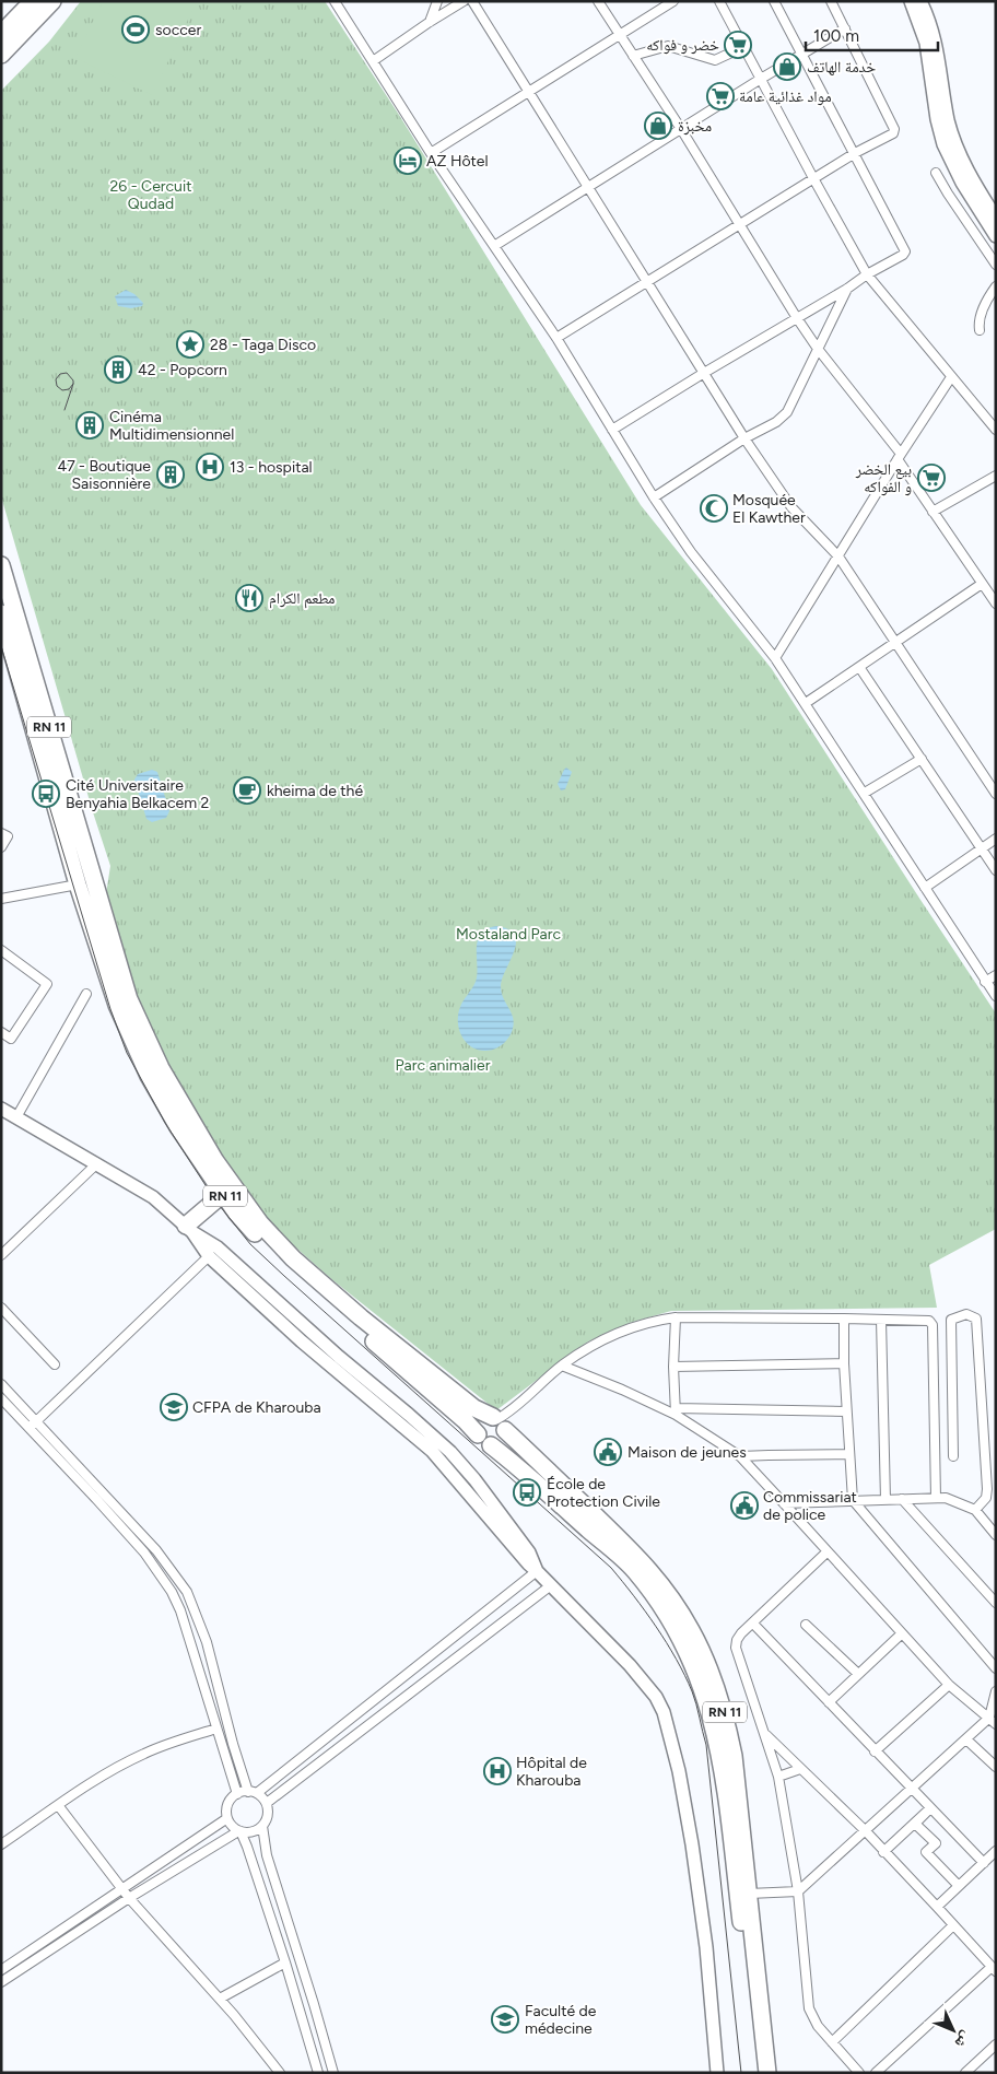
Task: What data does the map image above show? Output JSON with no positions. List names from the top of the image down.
{
  "streets": {
    "highway": ["RN 11"]
  },
  "parks": ["26 - Cercuit Qudad", "Mostaland Parc", "Parc animalier"],
  "places": {
    "sports": ["soccer"],
    "supermarket": ["خضر و فواكه", "مواد غذائية عامة", "بيع الخضر و الفواكه"],
    "shop": ["خدمة الهاتف", "مخبزة"],
    "hotel": ["AZ Hôtel"],
    "place": ["28 - Taga Disco"],
    "building": ["42 - Popcorn", "Cinéma Multidimensionnel", "47 - Boutique Saisonnière"],
    "hospital": ["13 - hospital", "Hôpital de Kharouba"],
    "mosque": ["Mosquée El Kawther"],
    "restaurant": ["مطعم الكرام"],
    "cafe": ["kheima de thé"],
    "bus stop": ["Cité Universitaire Benyahia Belkacem 2", "École de Protection Civile"],
    "school or university": ["CFPA de Kharouba", "Faculté de médecine"],
    "public building": ["Maison de jeunes", "Commissariat de police"]
  },
  "scale_bar": "100 m",
  "north": "bottom right"
}
